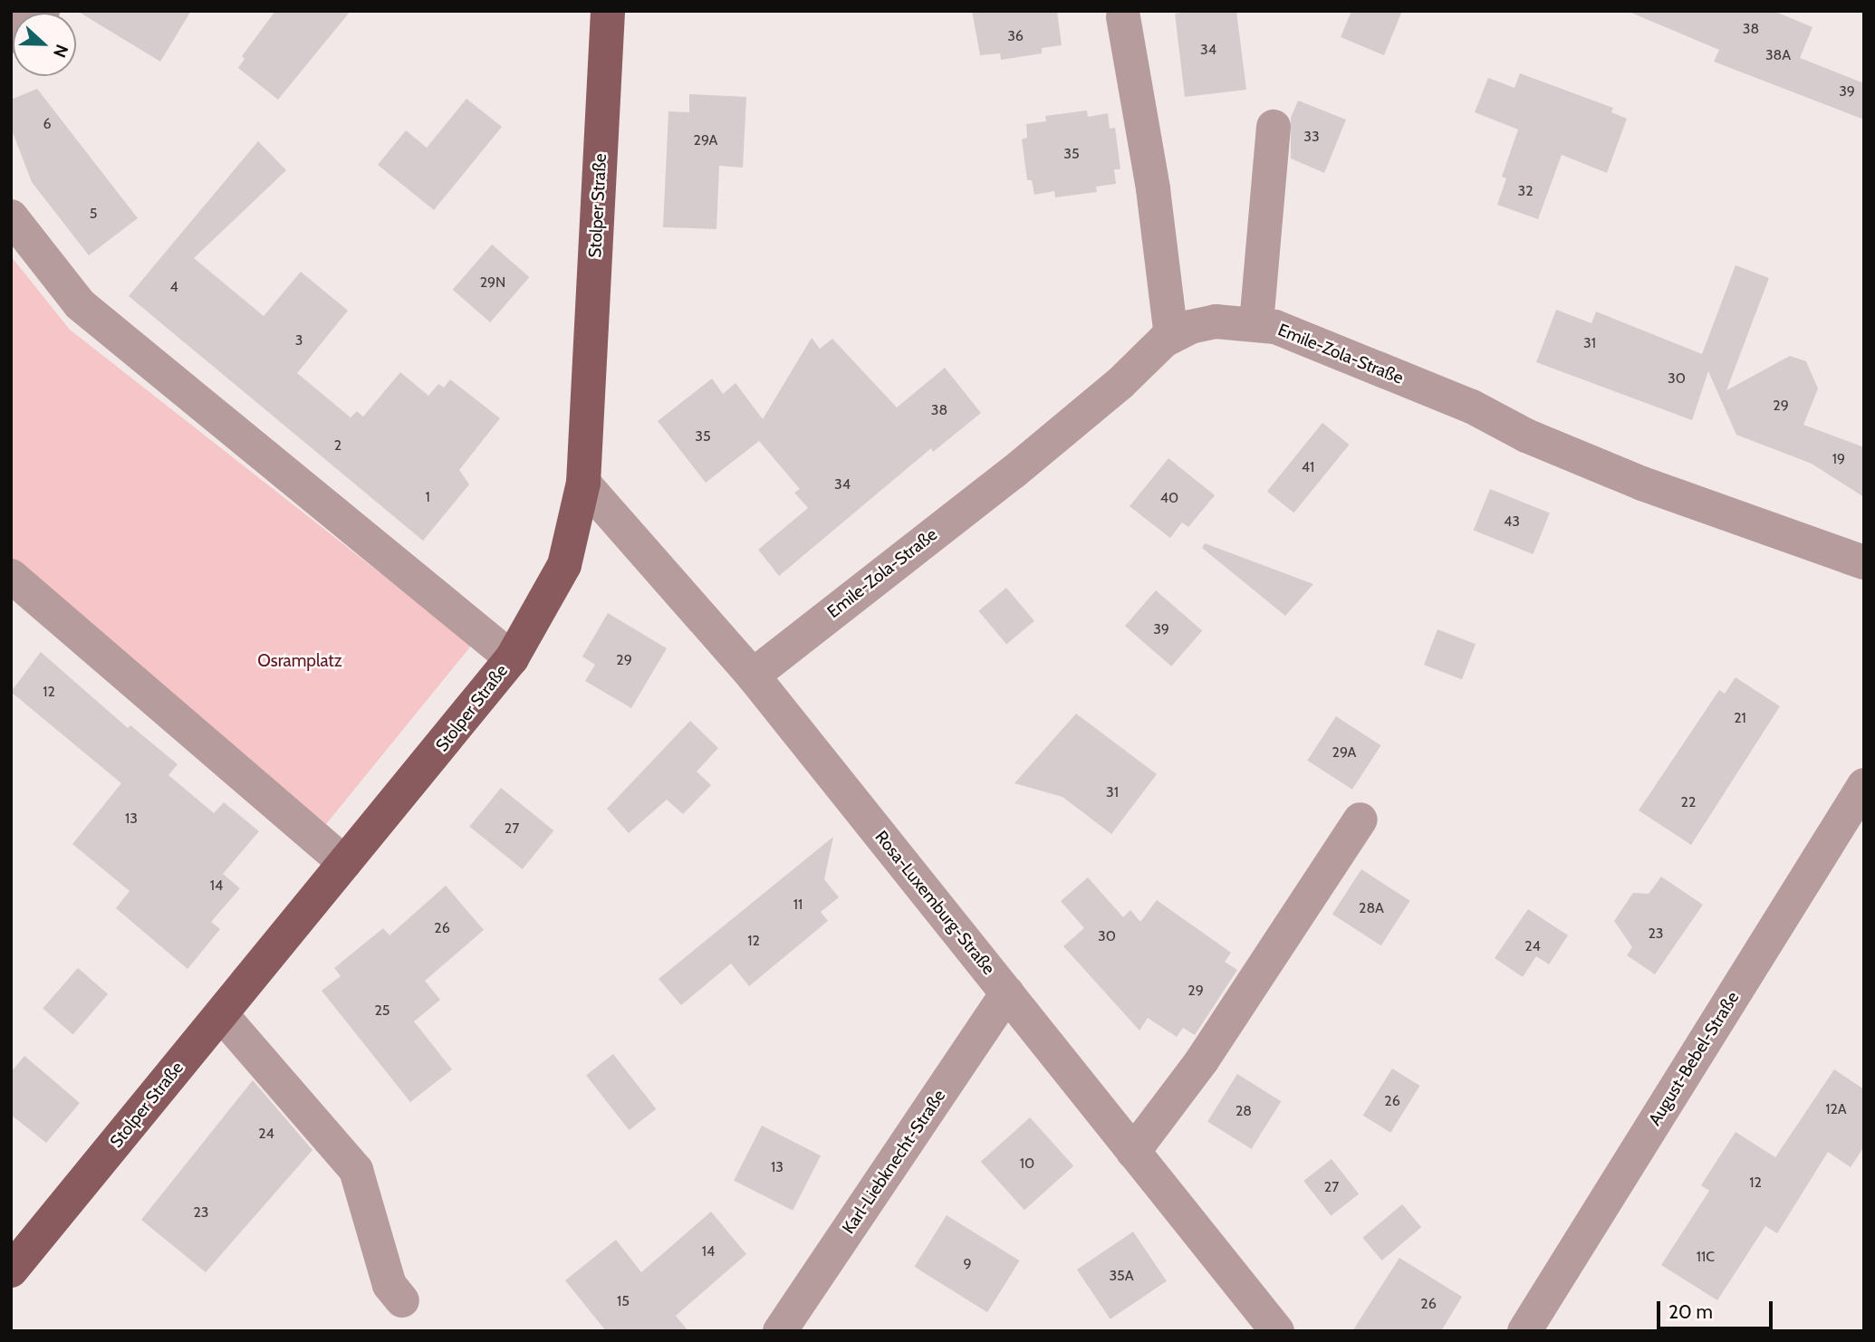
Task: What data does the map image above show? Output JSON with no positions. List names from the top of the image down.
{
  "streets": {
    "main road": ["Stolper Straße"],
    "street": [
      "Emile-Zola-Straße",
      "Rosa-Luxemburg-Straße",
      "August-Bebel-Straße",
      "Karl-Liebknecht-Straße"
    ]
  },
  "crossings": [
    ["Stolper Straße", "Rosa-Luxemburg-Straße"],
    ["Emile-Zola-Straße", "Rosa-Luxemburg-Straße"],
    ["Rosa-Luxemburg-Straße", "Karl-Liebknecht-Straße"]
  ],
  "parks": ["Osramplatz"],
  "house_numbers": [
    "38",
    "36",
    "34",
    "38A",
    "39",
    "6",
    "33",
    "29A",
    "35",
    "32",
    "5",
    "29N",
    "4",
    "3",
    "31",
    "30",
    "29",
    "38",
    "35",
    "2",
    "19",
    "41",
    "34",
    "1",
    "40",
    "43",
    "39",
    "29",
    "12",
    "21",
    "29A",
    "31",
    "22",
    "13",
    "27",
    "14",
    "11",
    "28A",
    "26",
    "23",
    "30",
    "12",
    "24",
    "29",
    "25",
    "26",
    "12A",
    "28",
    "24",
    "10",
    "13",
    "12",
    "27",
    "23",
    "14",
    "11C",
    "9",
    "35A",
    "15",
    "26"
  ],
  "scale_bar": "20 m",
  "north": "right"
}
